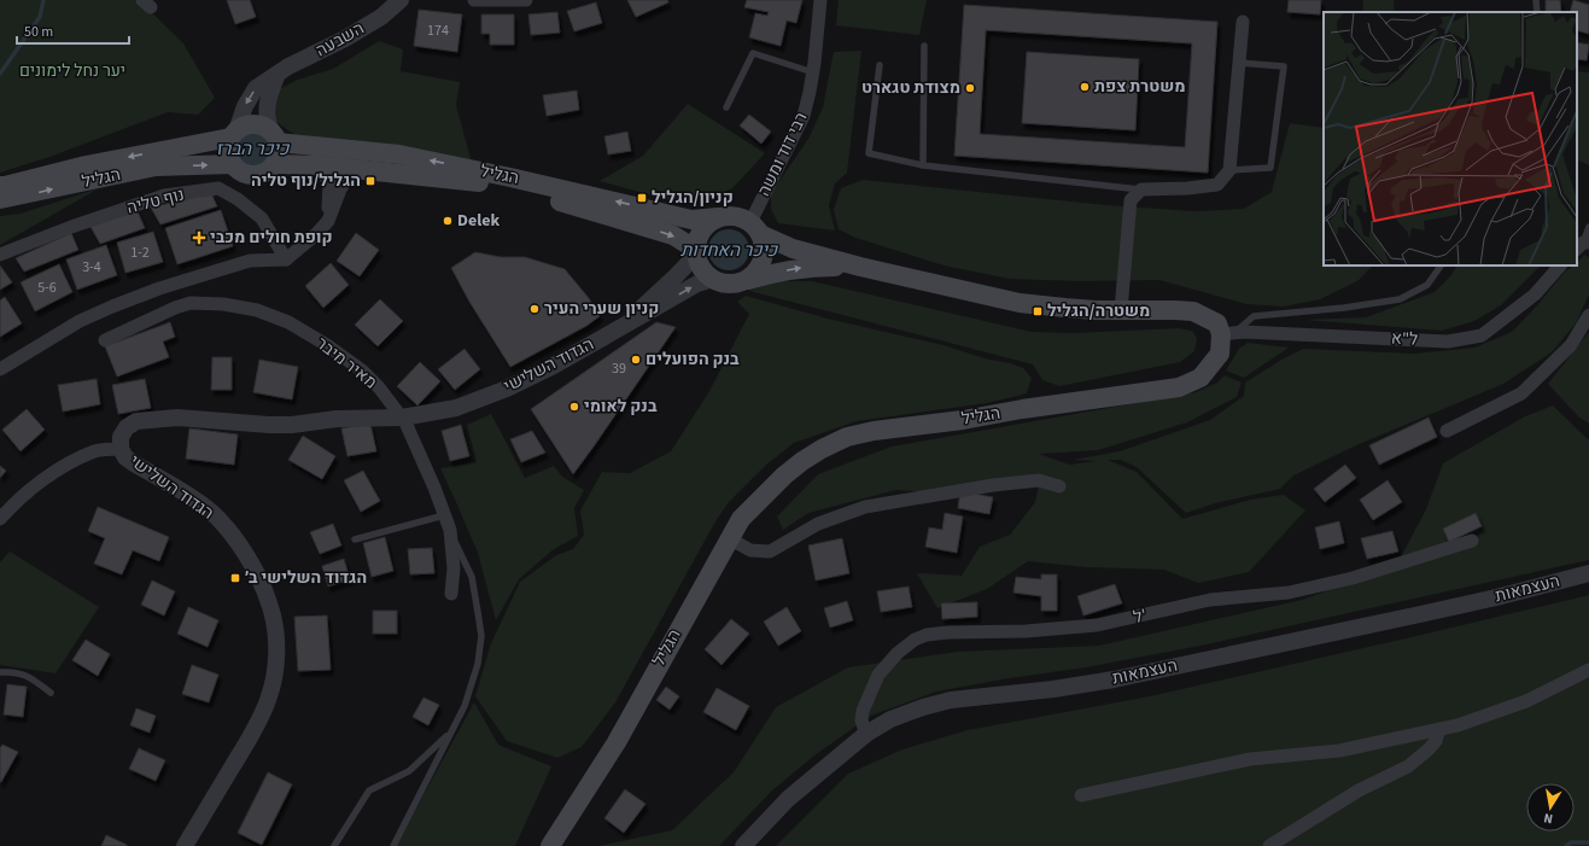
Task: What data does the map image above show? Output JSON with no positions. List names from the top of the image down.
{
  "streets": {
    "main road": ["הגליל"],
    "street": [
      "השבעה",
      "רבי דוד ומשה",
      "נוף טליה",
      "ל\"א",
      "מאיר מיבר",
      "הגדוד השלישי",
      "העצמאות",
      "ל'"
    ]
  },
  "crossings": [
    ["השבעה", "הגליל"],
    ["רבי דוד ומשה", "הגליל"],
    ["רבי דוד ומשה", "הגדוד השלישי"],
    ["הגליל", "ל\"א"],
    ["הגליל", "הגדוד השלישי"],
    ["מאיר מיבר", "הגדוד השלישי"],
    ["העצמאות", "ל'"]
  ],
  "water": ["כיכר הברז", "כיכר האחדות"],
  "parks": ["יער נחל לימונים"],
  "places": {
    "other": [
      "משטרת צפת",
      "מצודת טגארט",
      "Delek",
      "קניון שערי העיר",
      "בנק הפועלים",
      "בנק לאומי"
    ],
    "transit": [
      "הגליל/נוף טליה",
      "קניון/הגליל",
      "משטרה/הגליל",
      "הגדוד השלישי ב׳"
    ],
    "health": ["קופת חולים מכבי"]
  },
  "house_numbers": [
    "174",
    "1-2",
    "3-4",
    "5-6",
    "39"
  ],
  "scale_bar": "50 m",
  "north": "bottom"
}
